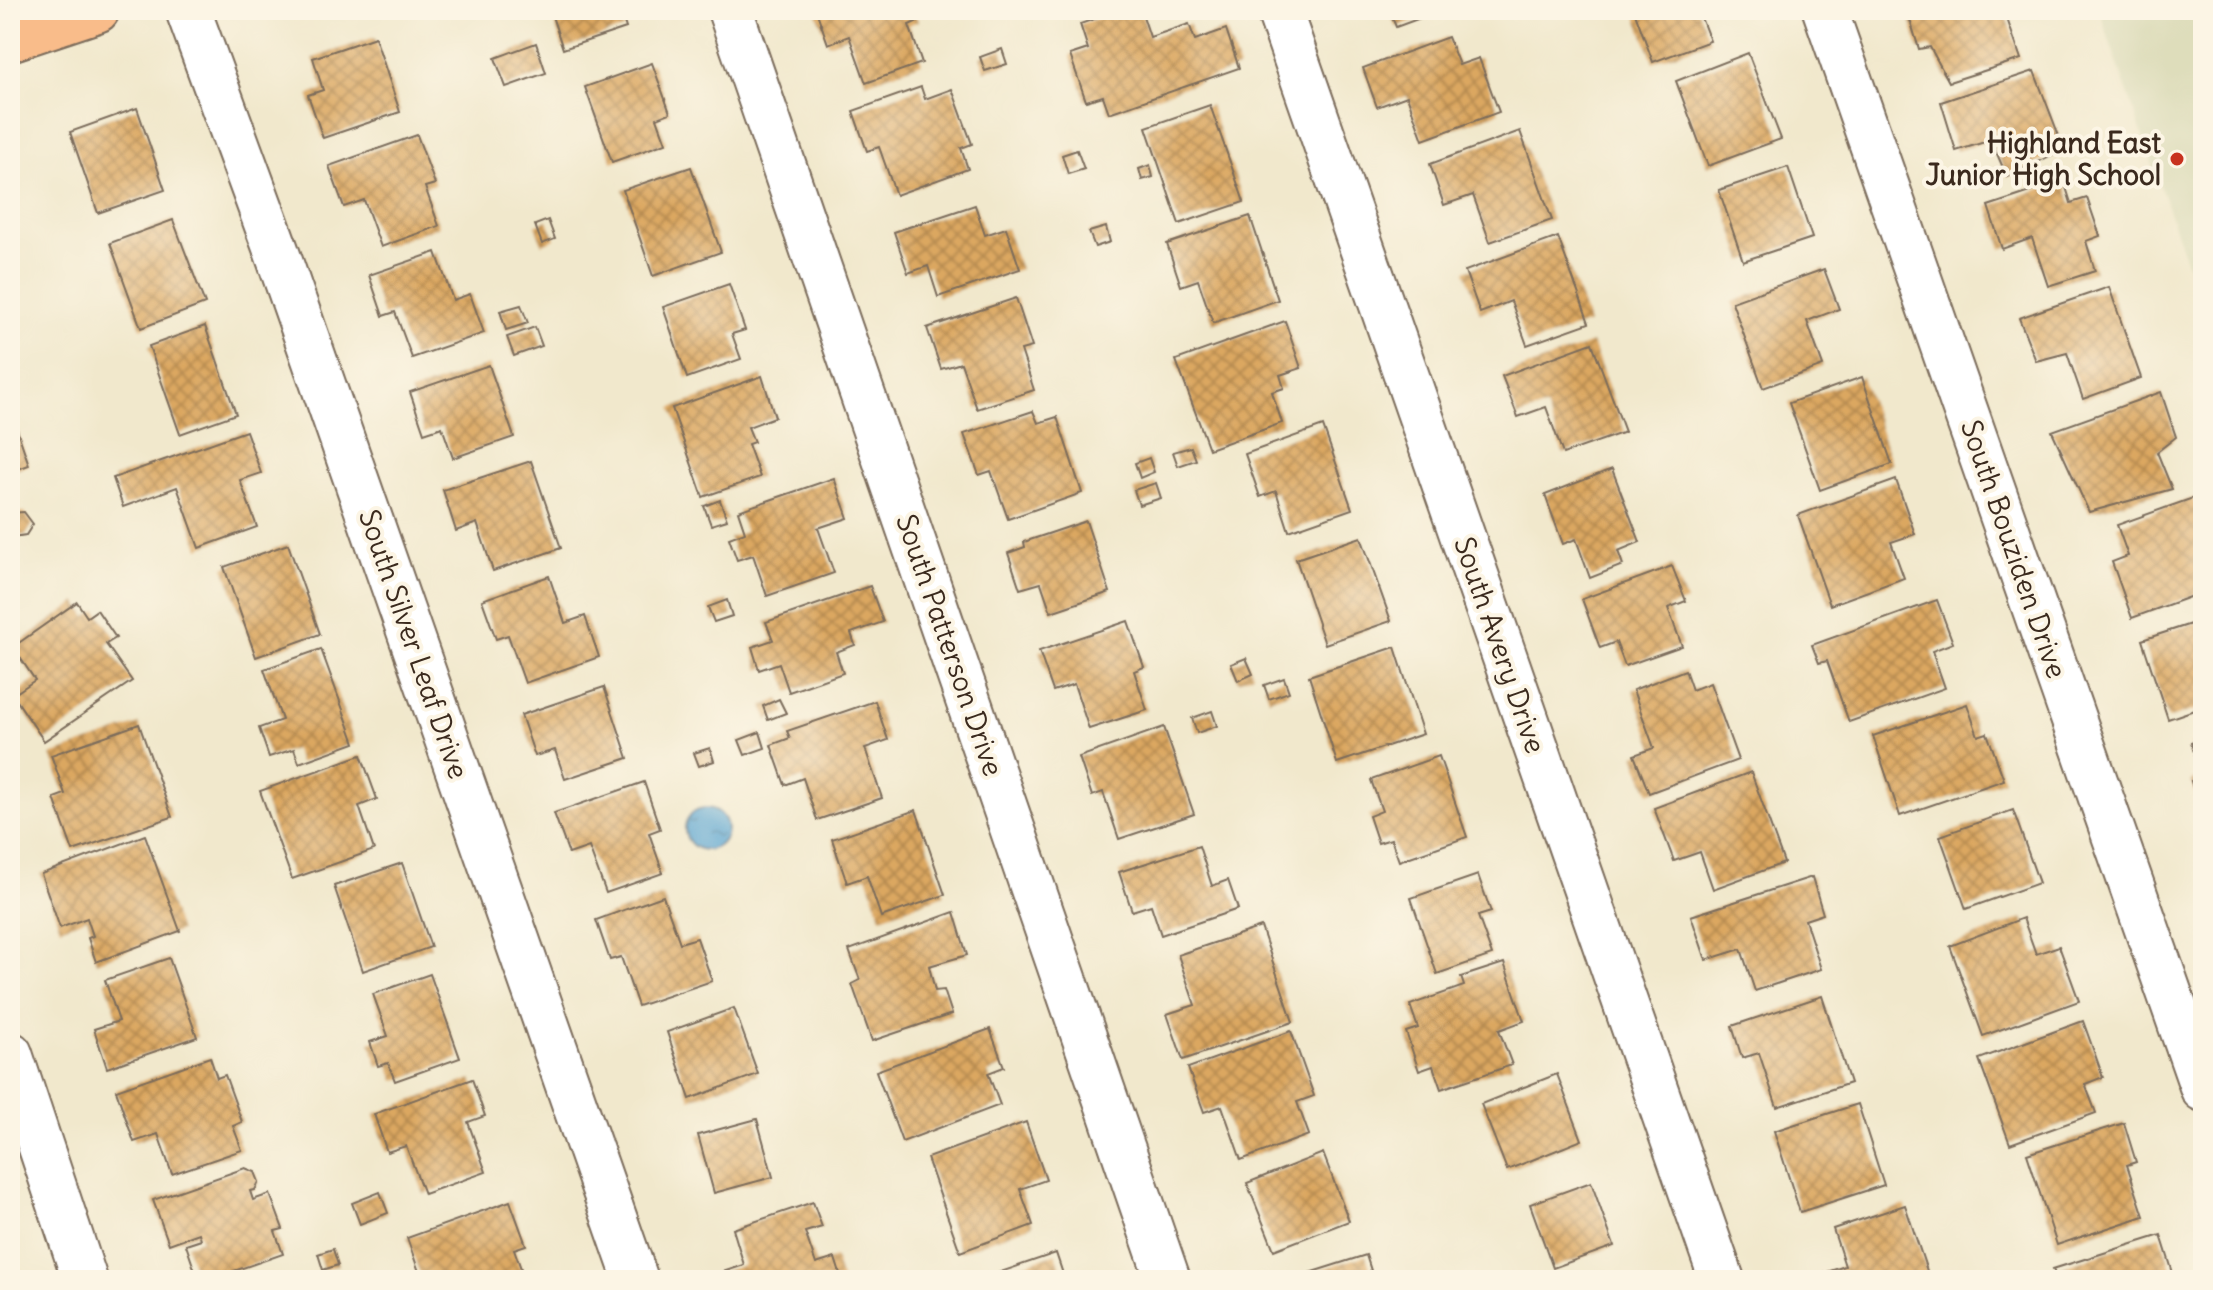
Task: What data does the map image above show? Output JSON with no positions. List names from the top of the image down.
{
  "streets": {
    "street": [
      "South Bouziden Drive",
      "South Silver Leaf Drive",
      "South Patterson Drive",
      "South Avery Drive"
    ]
  },
  "places": ["Highland East Junior High School"]
}
